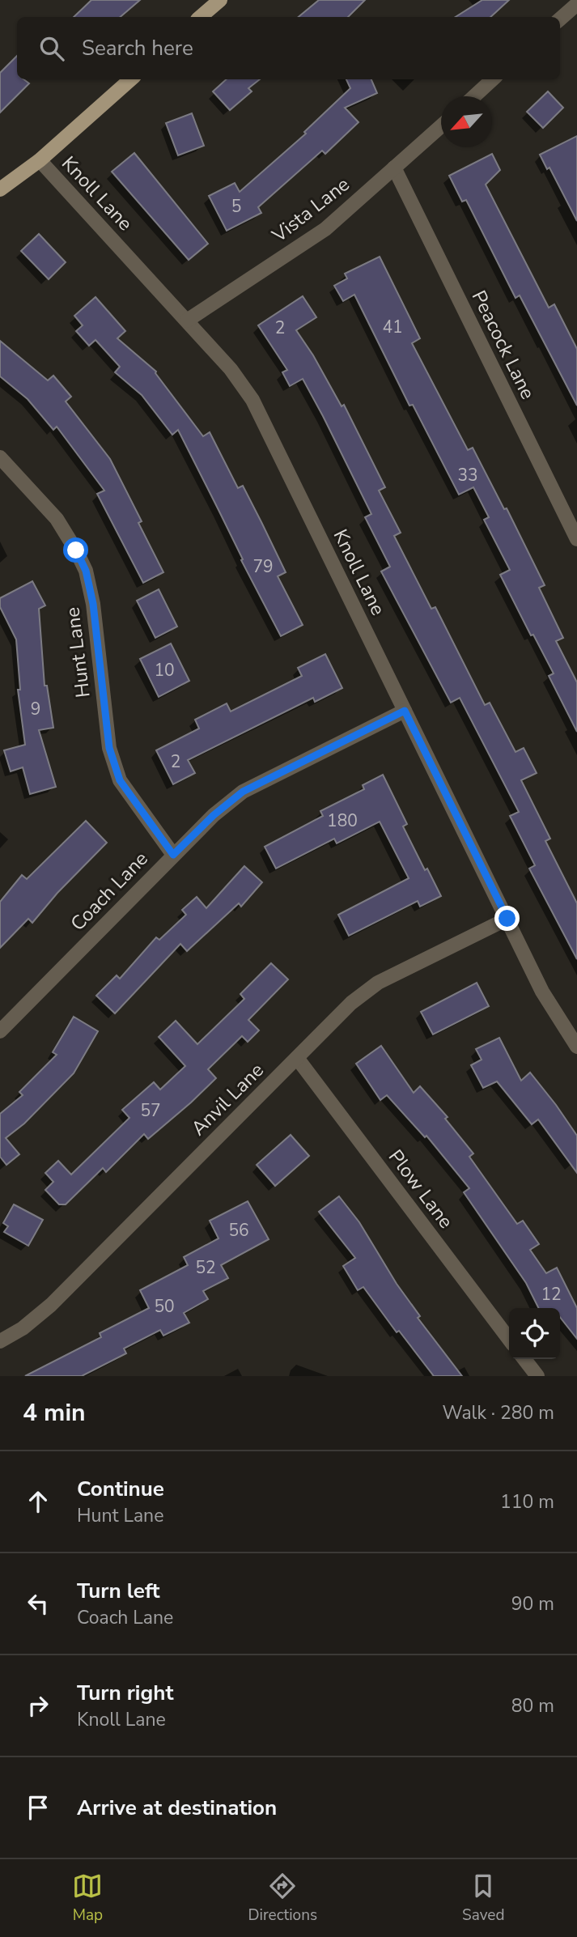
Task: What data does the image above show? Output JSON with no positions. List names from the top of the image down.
{
  "streets": {
    "street": [
      "Knoll Lane",
      "Vista Lane",
      "Peacock Lane",
      "Hunt Lane",
      "Coach Lane",
      "Anvil Lane",
      "Plow Lane"
    ]
  },
  "crossings": [
    ["Knoll Lane", "Vista Lane"],
    ["Knoll Lane", "Coach Lane"],
    ["Knoll Lane", "Anvil Lane"],
    ["Vista Lane", "Peacock Lane"],
    ["Hunt Lane", "Coach Lane"],
    ["Anvil Lane", "Plow Lane"]
  ],
  "house_numbers": [
    "5",
    "41",
    "2",
    "33",
    "79",
    "10",
    "9",
    "2",
    "180",
    "57",
    "56",
    "52",
    "12",
    "50"
  ],
  "north": "bottom left",
  "page": {
    "search": "Search here",
    "heading": ["4 min", "Walk · 280 m"],
    "list": [
      ["Continue", "Hunt Lane", "110 m"],
      ["Turn left", "Coach Lane", "90 m"],
      ["Turn right", "Knoll Lane", "80 m"],
      "Arrive at destination"
    ],
    "nav": ["Map", "Directions", "Saved"]
  }
}
